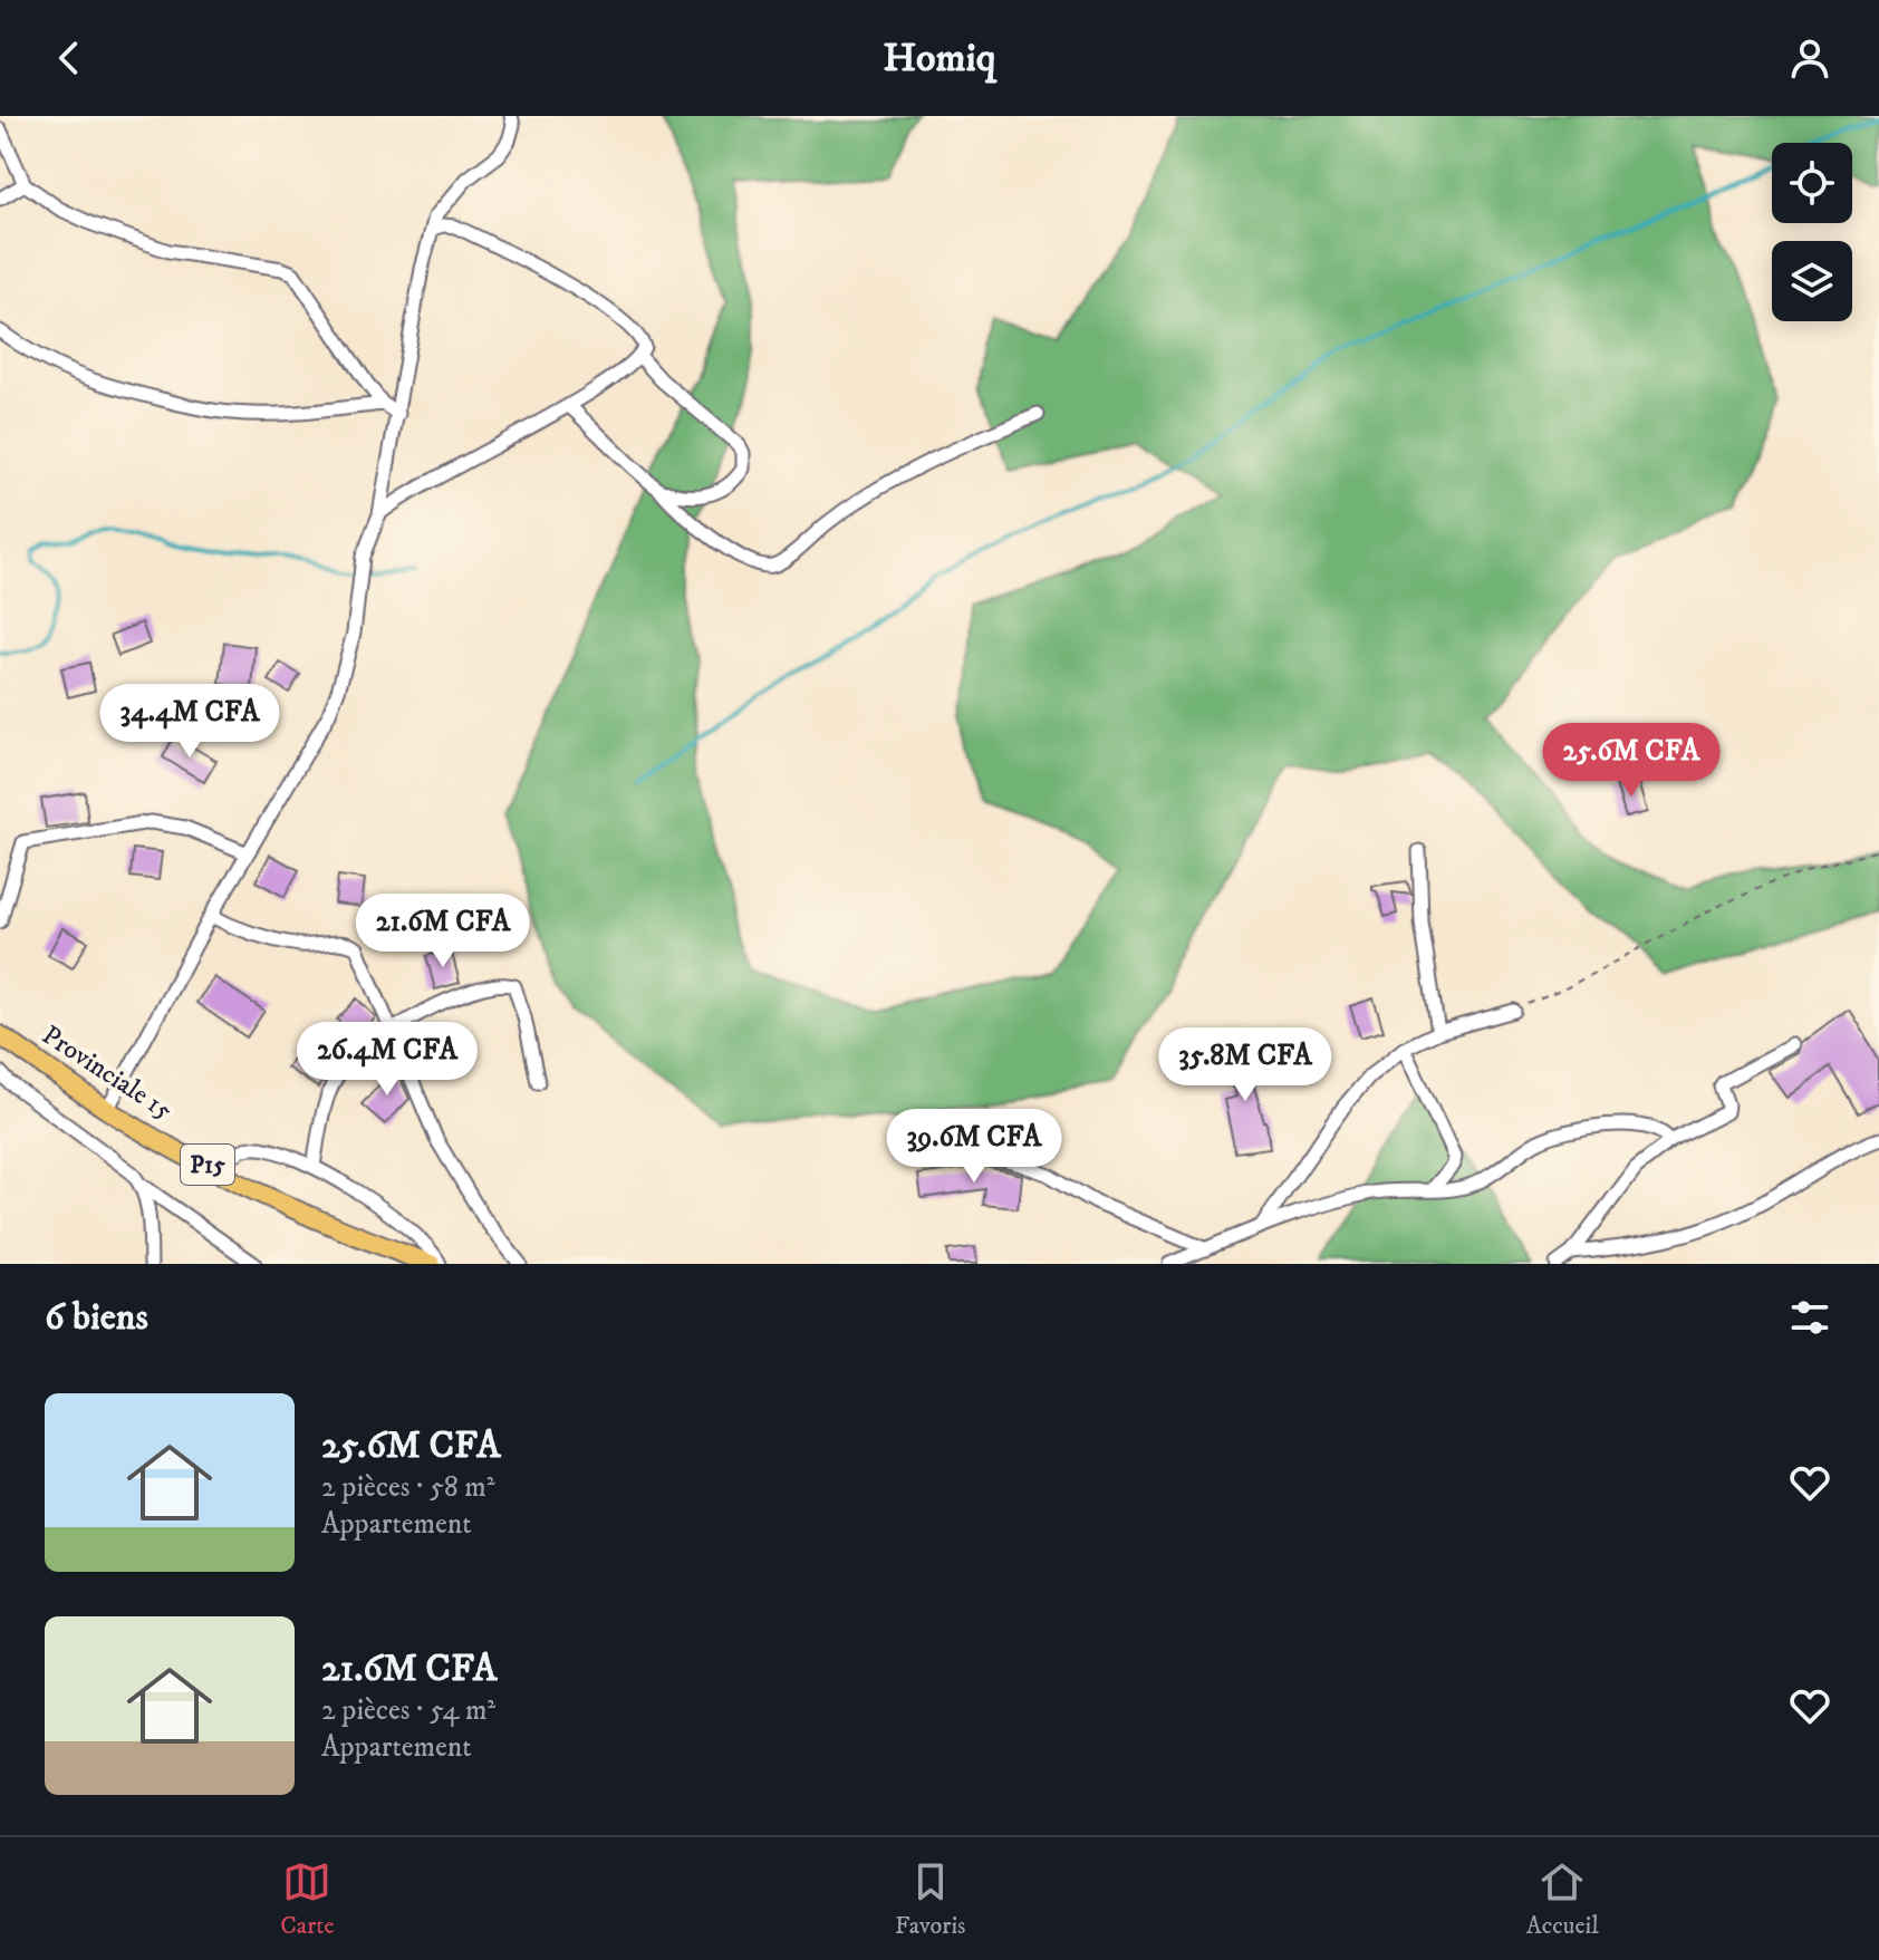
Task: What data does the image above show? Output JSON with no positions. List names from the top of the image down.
{
  "streets": {
    "main road": ["Provinciale 15", "P15"]
  },
  "page": {
    "header": "Homiq",
    "price": [
      "34.4M CFA",
      "25.6M CFA",
      "21.6M CFA",
      "26.4M CFA",
      "35.8M CFA",
      "39.6M CFA"
    ],
    "heading": "6 biens",
    "list": [
      {
        "name": "25.6M CFA",
        "note": "2 pièces · 58 m² · Appartement"
      },
      {
        "name": "21.6M CFA",
        "note": "2 pièces · 54 m² · Appartement"
      }
    ],
    "tabs": ["Carte", "Favoris", "Accueil"]
  }
}
